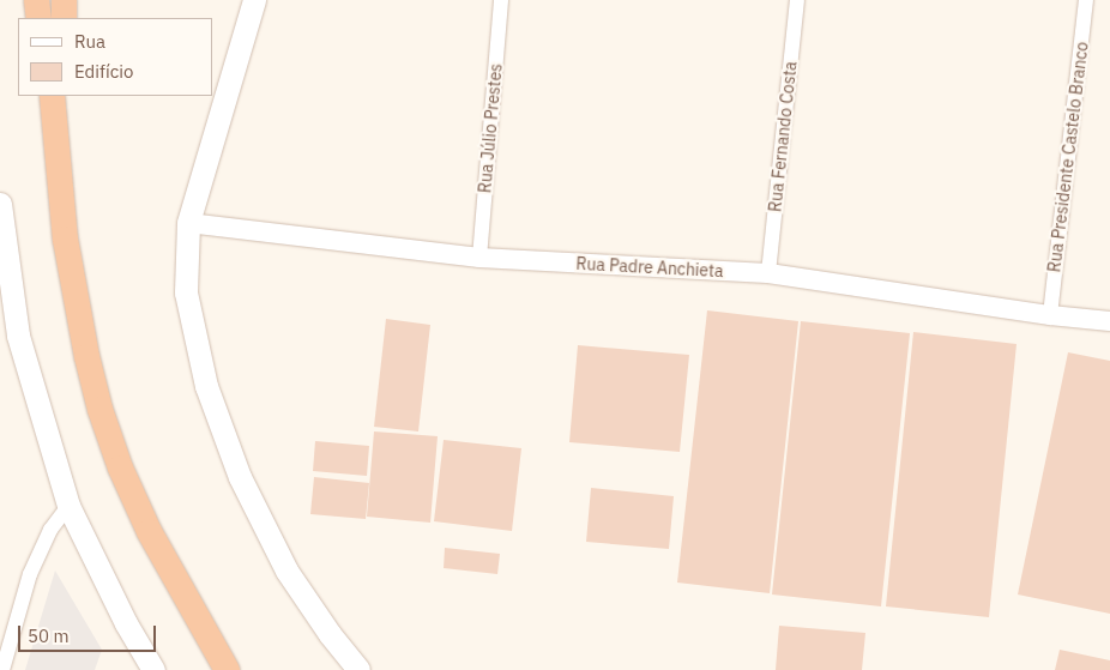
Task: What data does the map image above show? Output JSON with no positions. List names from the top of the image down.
{
  "streets": {
    "street": [
      "Rua Júlio Prestes",
      "Rua Fernando Costa",
      "Rua Presidente Castelo Branco",
      "Rua Padre Anchieta"
    ]
  },
  "crossings": [
    ["Rua Júlio Prestes", "Rua Padre Anchieta"],
    ["Rua Fernando Costa", "Rua Padre Anchieta"],
    ["Rua Presidente Castelo Branco", "Rua Padre Anchieta"]
  ],
  "legend": ["Rua", "Edifício"],
  "scale_bar": "50 m"
}
